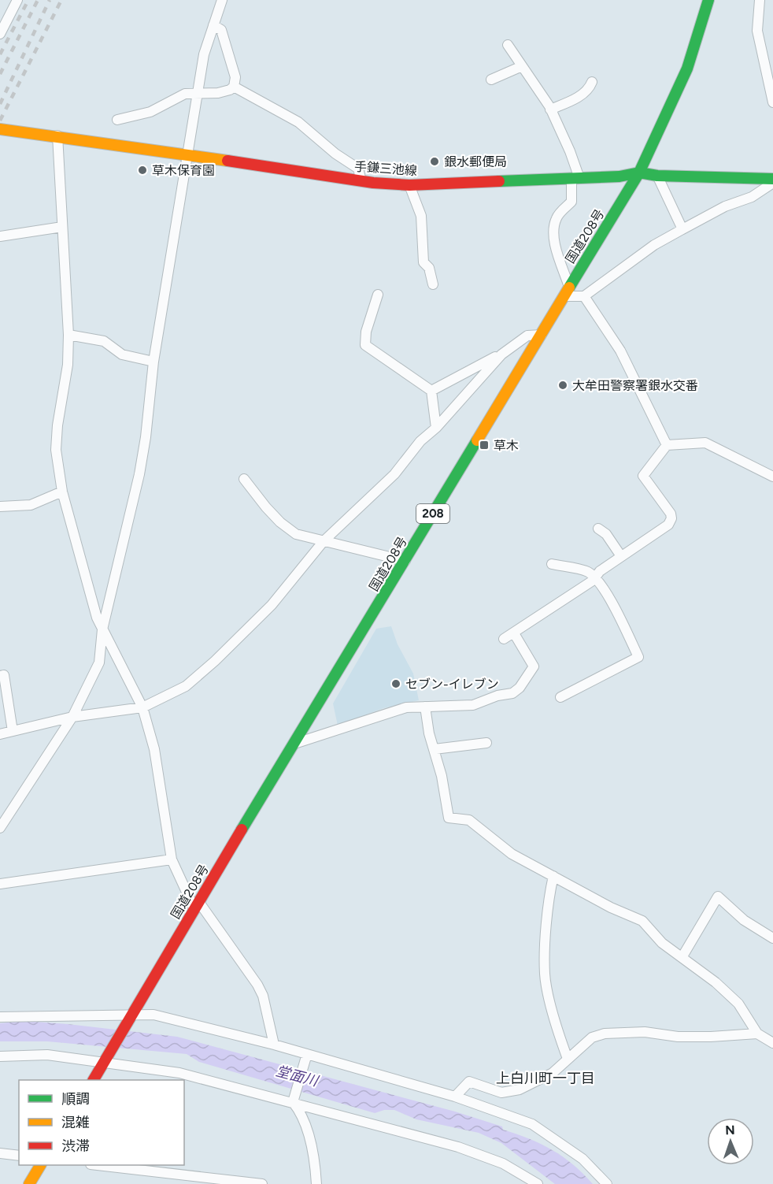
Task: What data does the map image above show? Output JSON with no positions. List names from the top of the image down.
{
  "streets": {
    "main road": ["手鎌三池線", "国道208号", "208"]
  },
  "crossings": [
    ["手鎌三池線", "国道208号"]
  ],
  "districts": ["上白川町一丁目"],
  "water": ["堂面川"],
  "places": {
    "other": [
      "銀水郵便局",
      "草木保育園",
      "大牟田警察署銀水交番",
      "セブン-イレブン"
    ],
    "transit": ["草木"]
  },
  "legend": ["順調", "混雑", "渋滞"],
  "north": "top"
}
